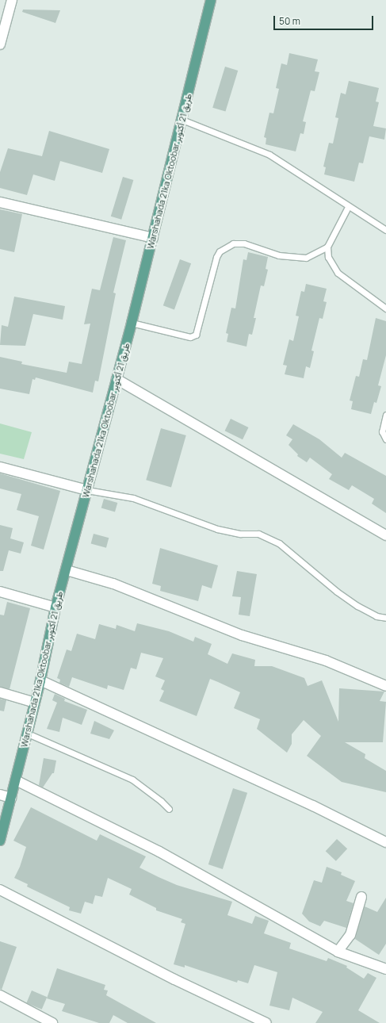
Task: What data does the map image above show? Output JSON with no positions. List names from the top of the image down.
{
  "streets": {
    "main road": ["Warshahada 21ka Oktoobar طريق 21 أكتوبر"]
  },
  "scale_bar": "50 m"
}
